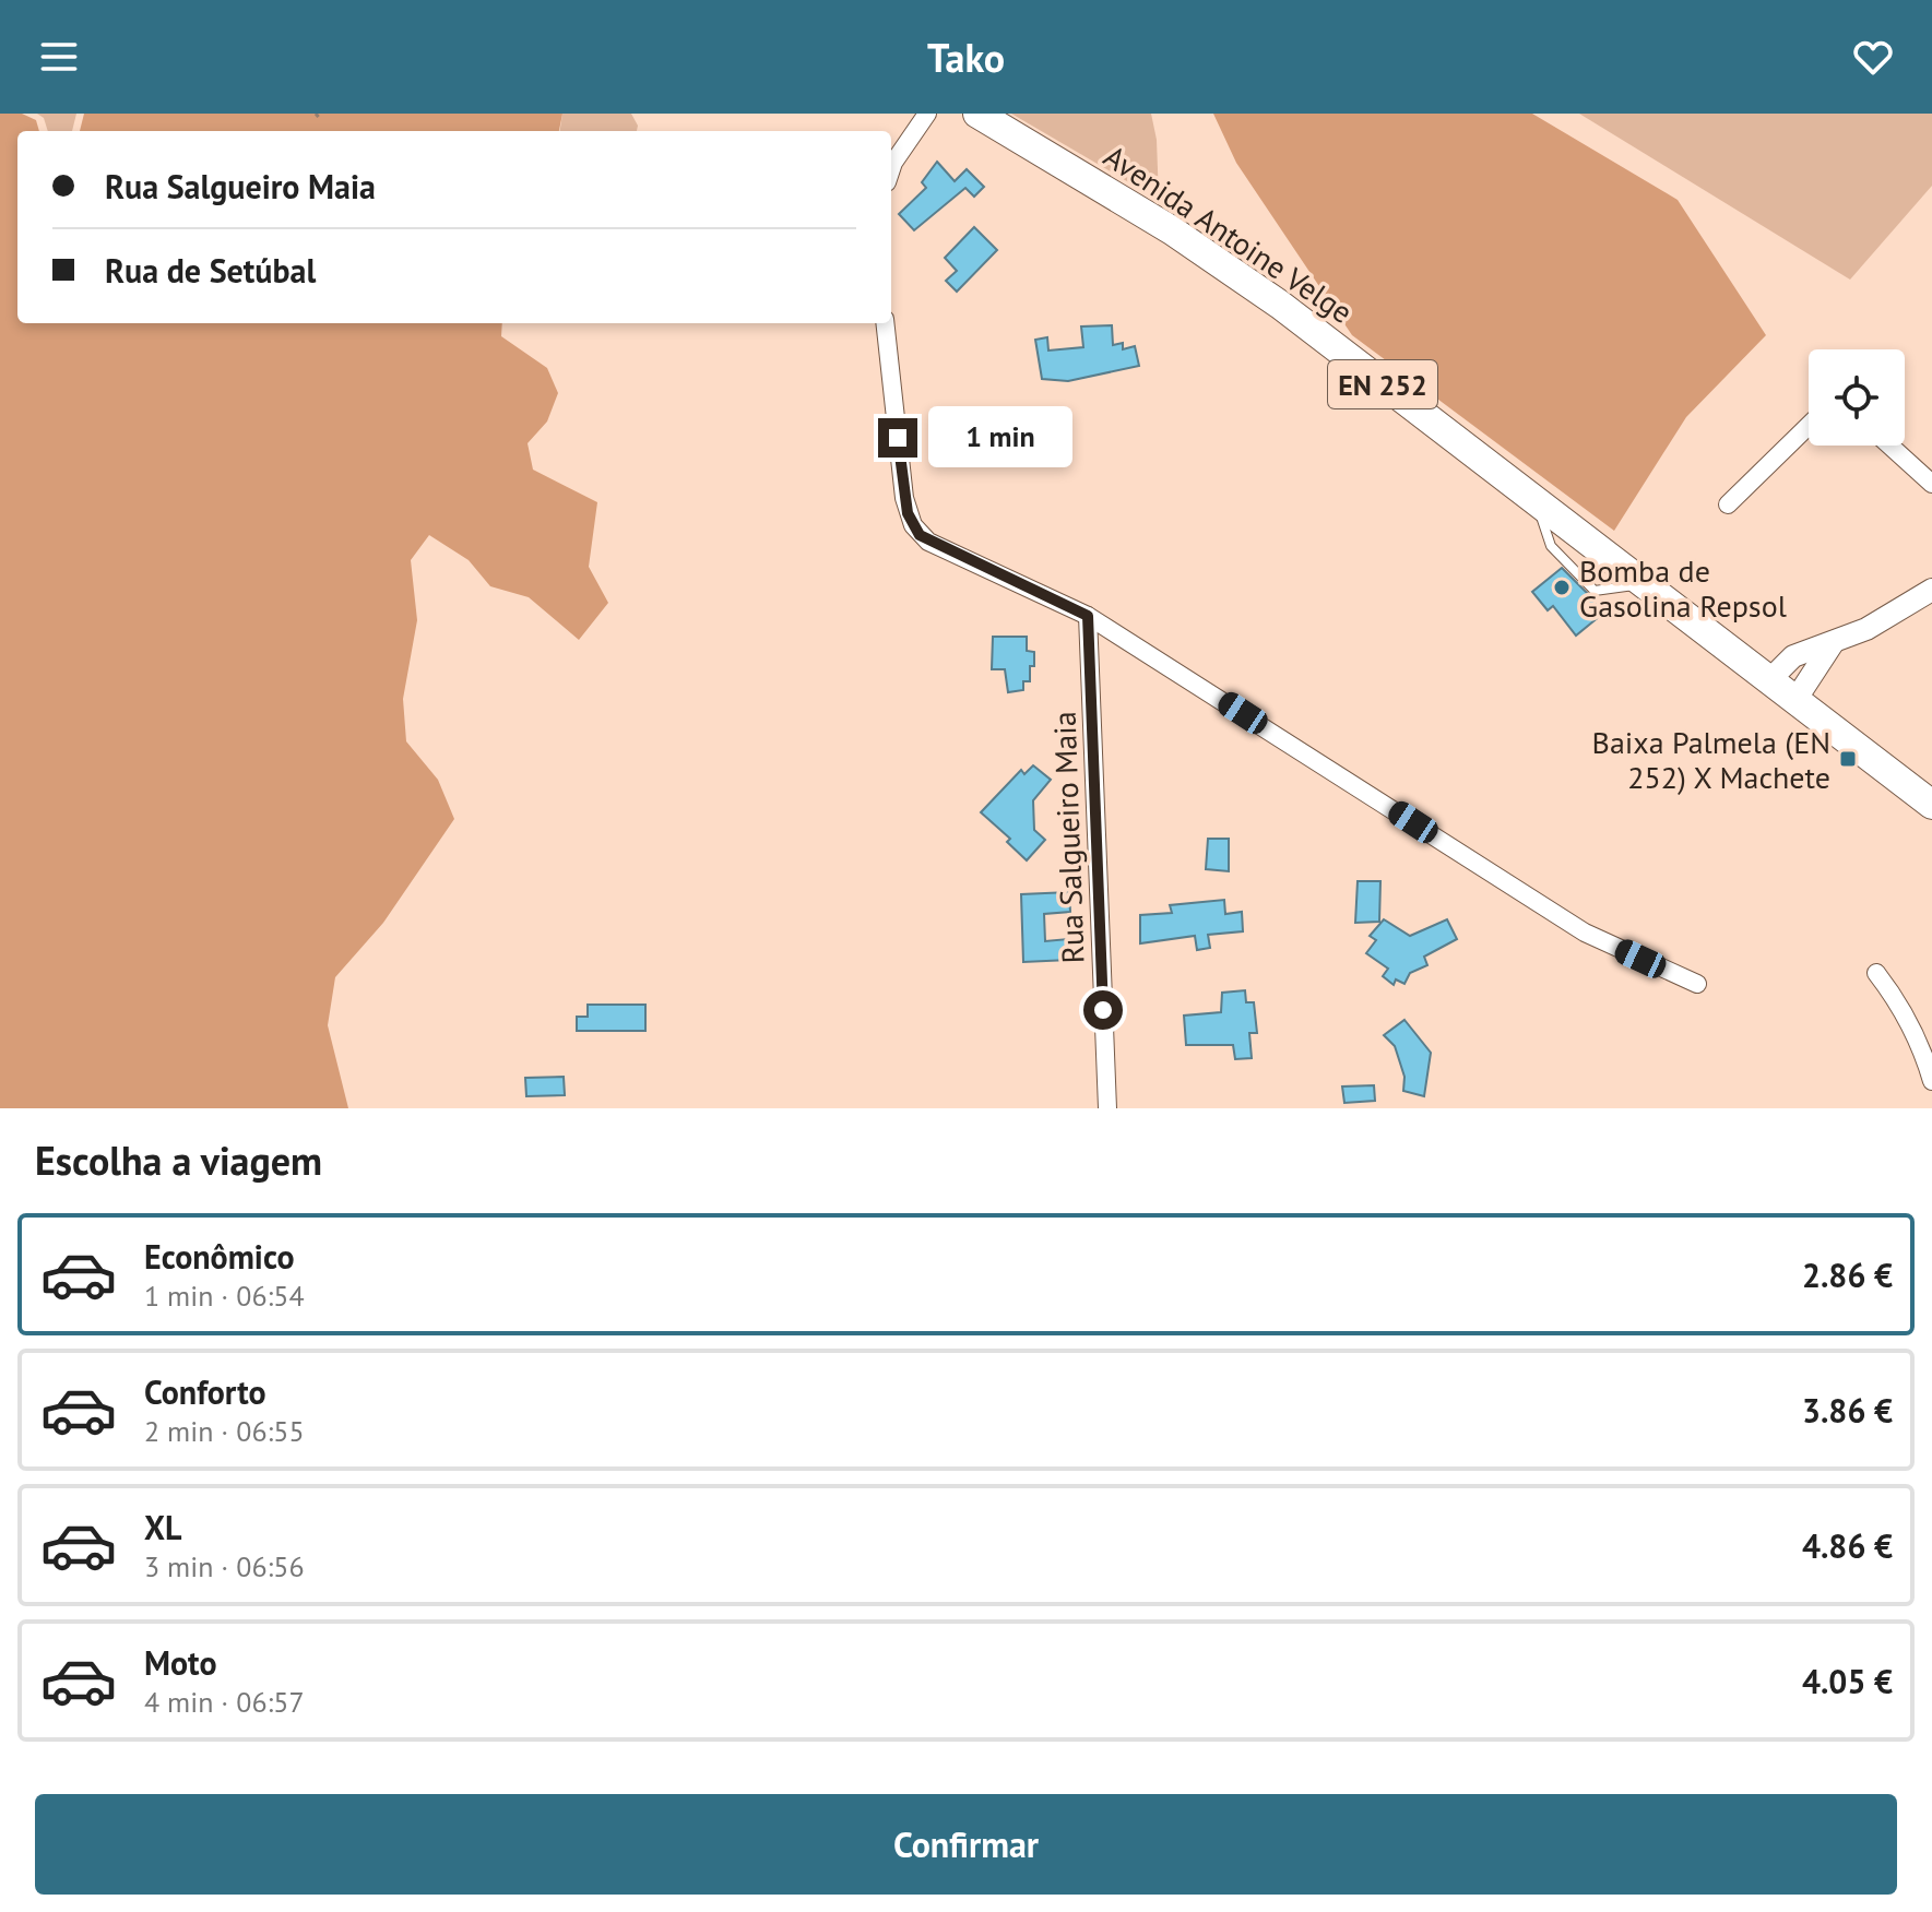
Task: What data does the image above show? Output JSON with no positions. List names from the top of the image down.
{
  "streets": {
    "main road": ["Avenida Antoine Velge", "EN 252"],
    "street": ["Rua Salgueiro Maia"]
  },
  "places": {
    "other": ["Bomba de Gasolina Repsol"],
    "transit": ["Baixa Palmela (EN 252) X Machete"]
  },
  "page": {
    "header": "Tako",
    "banner": ["Rua Salgueiro Maia", "Rua de Setúbal"],
    "bubble": "1 min",
    "heading": "Escolha a viagem",
    "list": [
      {
        "name": "Econômico",
        "note": "1 min · 06:54",
        "value": "2.86 €"
      },
      {
        "name": "Conforto",
        "note": "2 min · 06:55",
        "value": "3.86 €"
      },
      {
        "name": "XL",
        "note": "3 min · 06:56",
        "value": "4.86 €"
      },
      {
        "name": "Moto",
        "note": "4 min · 06:57",
        "value": "4.05 €"
      }
    ],
    "buttons": "Confirmar"
  }
}
